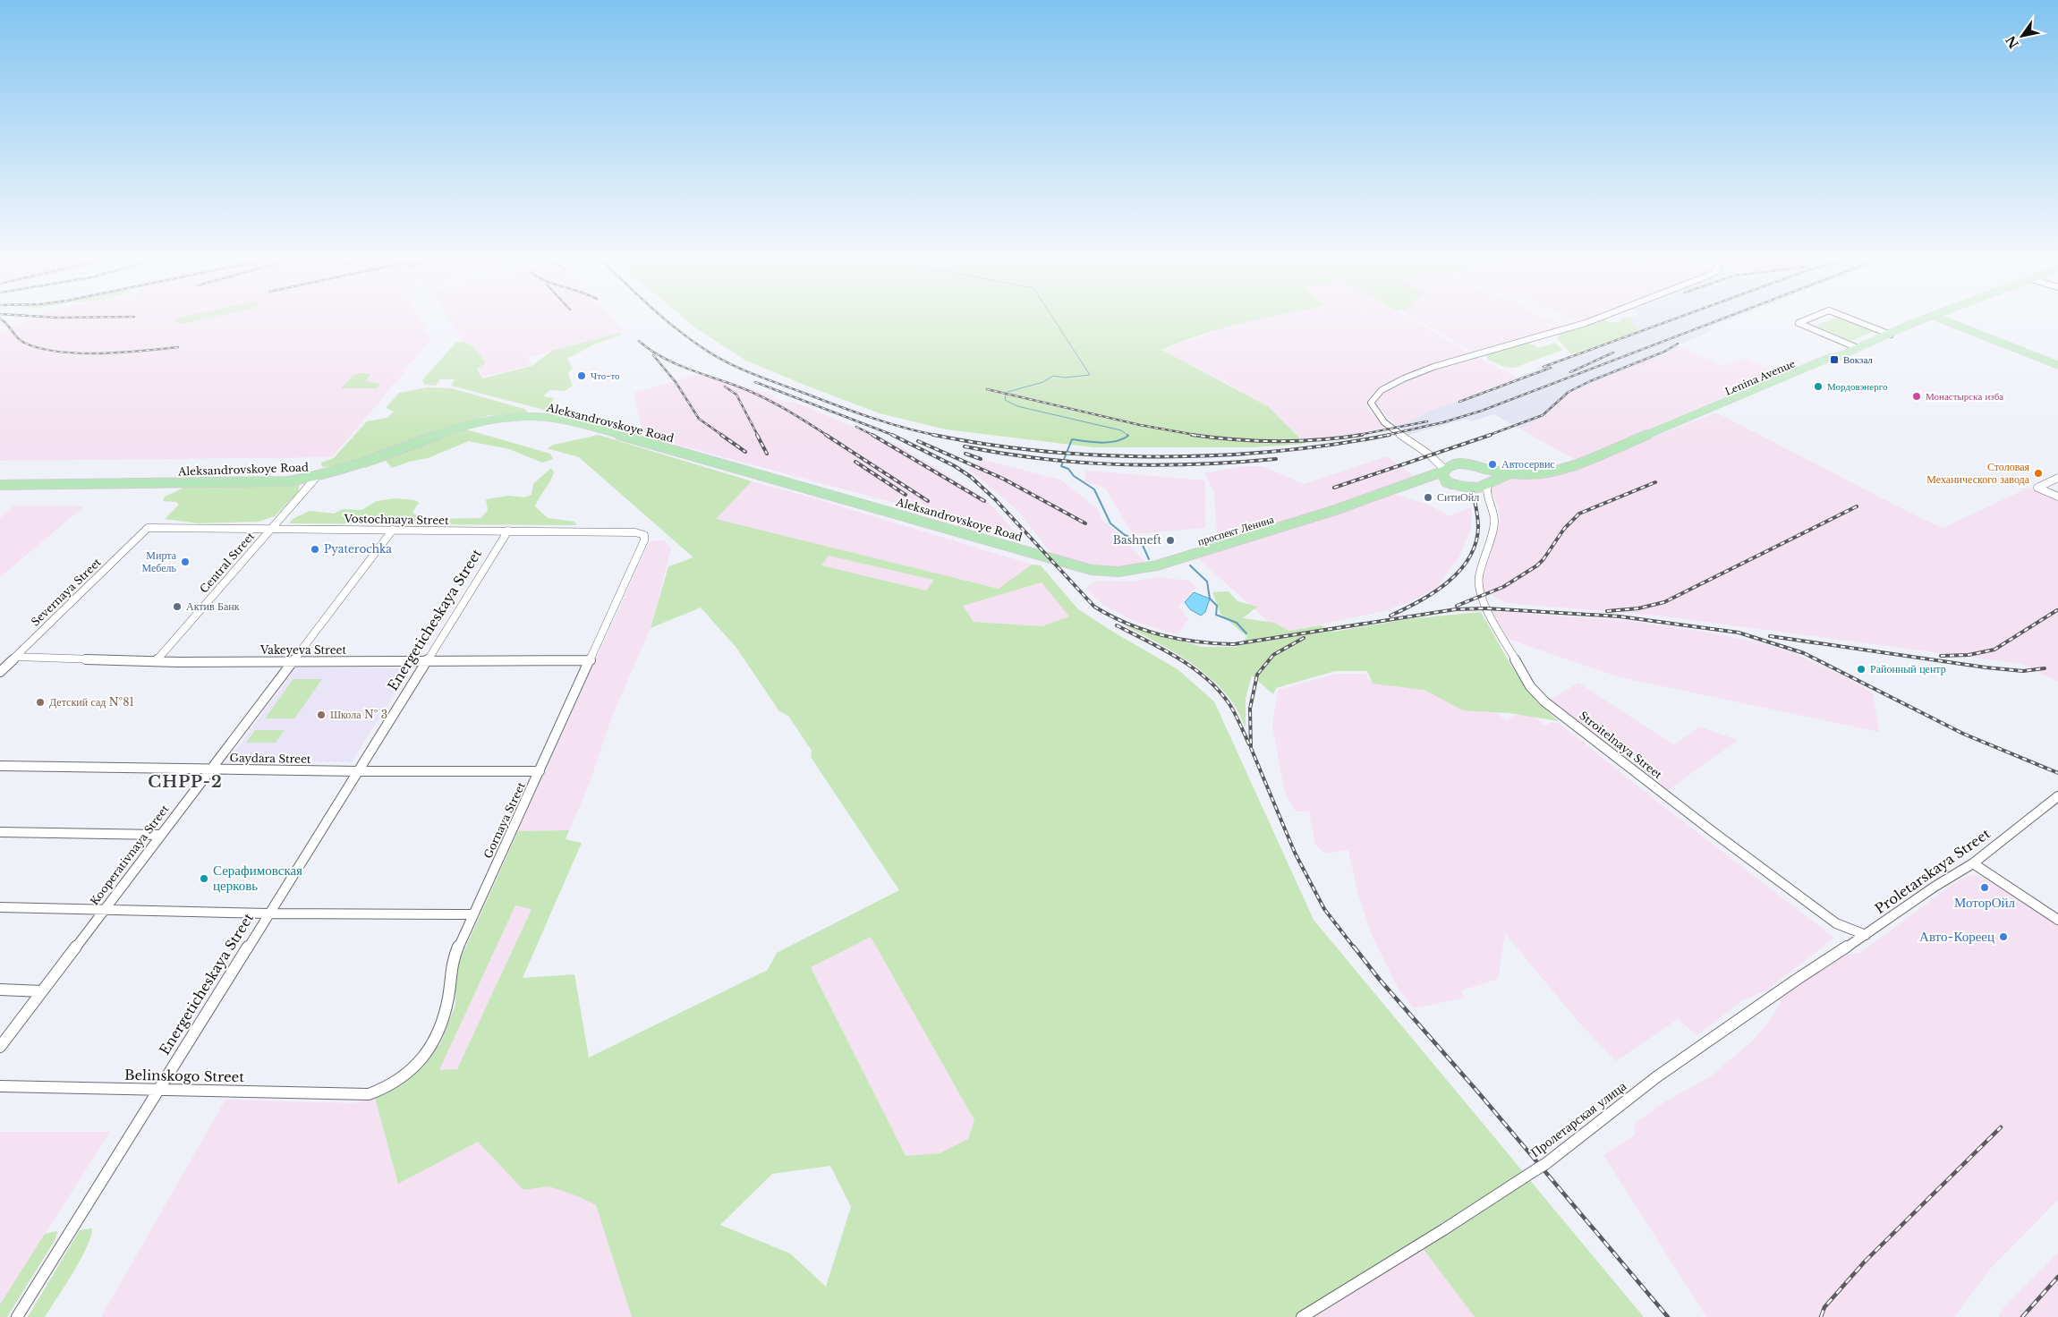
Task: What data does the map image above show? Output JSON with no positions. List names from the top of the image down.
{
  "streets": {
    "main road": ["Lenina Avenue", "Aleksandrovskoye Road", "проспект Ленина"],
    "street": [
      "Vostochnaya Street",
      "Central Street",
      "Severnaya Street",
      "Energeticheskaya Street",
      "Vakeyeva Street",
      "Stroitelnaya Street",
      "Gaydara Street",
      "Gornaya Street",
      "Kooperativnaya Street",
      "Proletarskaya Street",
      "Belinskogo Street",
      "Пролетарская улица"
    ]
  },
  "crossings": [
    ["Aleksandrovskoye Road", "проспект Ленина"],
    ["Aleksandrovskoye Road", "Central Street"],
    ["Vostochnaya Street", "Central Street"],
    ["Vostochnaya Street", "Severnaya Street"],
    ["Vostochnaya Street", "Energeticheskaya Street"],
    ["Vostochnaya Street", "Gornaya Street"],
    ["Vostochnaya Street", "Kooperativnaya Street"],
    ["Central Street", "Vakeyeva Street"],
    ["Severnaya Street", "Vakeyeva Street"],
    ["Energeticheskaya Street", "Vakeyeva Street"],
    ["Energeticheskaya Street", "Gaydara Street"],
    ["Energeticheskaya Street", "Belinskogo Street"],
    ["Vakeyeva Street", "Gornaya Street"],
    ["Vakeyeva Street", "Kooperativnaya Street"],
    ["Stroitelnaya Street", "Proletarskaya Street"],
    ["Stroitelnaya Street", "Пролетарская улица"],
    ["Gaydara Street", "Gornaya Street"],
    ["Gaydara Street", "Kooperativnaya Street"],
    ["Gornaya Street", "Belinskogo Street"],
    ["Proletarskaya Street", "Пролетарская улица"]
  ],
  "districts": ["CHPP-2"],
  "places": {
    "transit": ["Вокзал"],
    "other": [
      "Что-то",
      "Мордовэнерго",
      "Монастырска изба",
      "Автосервис",
      "Столовая Механического завода",
      "СитиОйл",
      "Bashneft",
      "Pyaterochka",
      "Мирта Мебель",
      "Актив Банк",
      "Районный центр",
      "Детский сад №81",
      "Школа № 3",
      "Серафимовская церковь",
      "МоторОйл",
      "Авто-Кореец"
    ]
  },
  "north": "bottom left"
}
